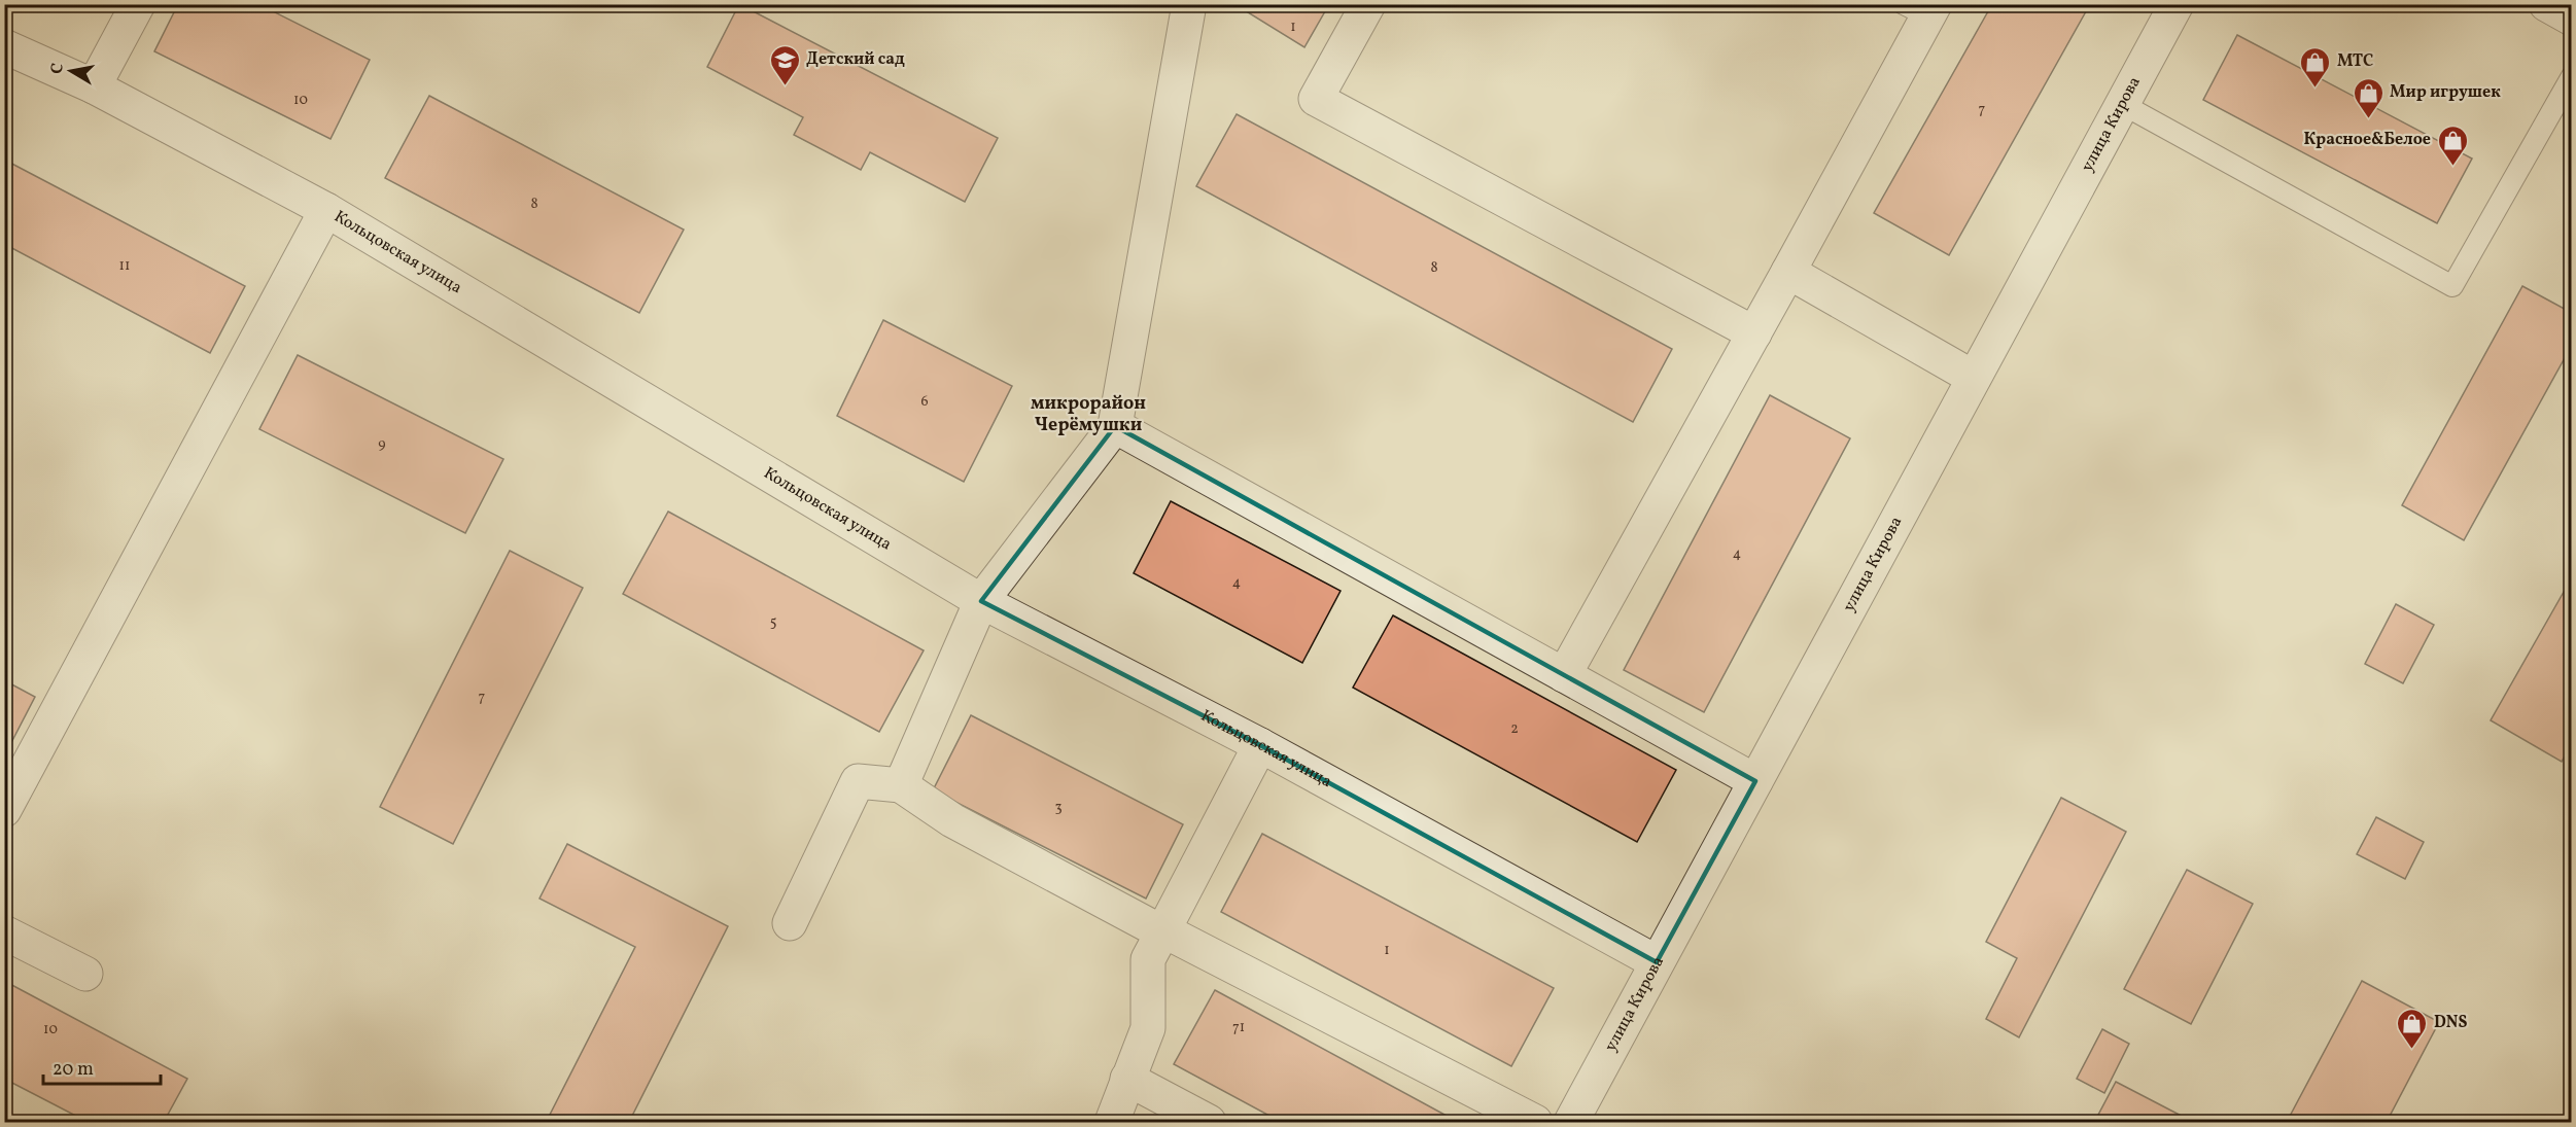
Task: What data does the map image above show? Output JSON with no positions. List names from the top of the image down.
{
  "streets": {
    "street": ["улица Кирова", "Кольцовская улица"]
  },
  "crossings": [
    ["улица Кирова", "Кольцовская улица"]
  ],
  "districts": ["микрорайон Черёмушки"],
  "places": {
    "school or university": ["Детский сад"],
    "shop": [
      "МТС",
      "Мир игрушек",
      "Красное&Белое",
      "DNS"
    ]
  },
  "house_numbers": [
    "1",
    "10",
    "7",
    "8",
    "11",
    "8",
    "6",
    "9",
    "4",
    "4",
    "5",
    "7",
    "2",
    "3",
    "1",
    "71",
    "10"
  ],
  "scale_bar": "20 m",
  "north": "left"
}
